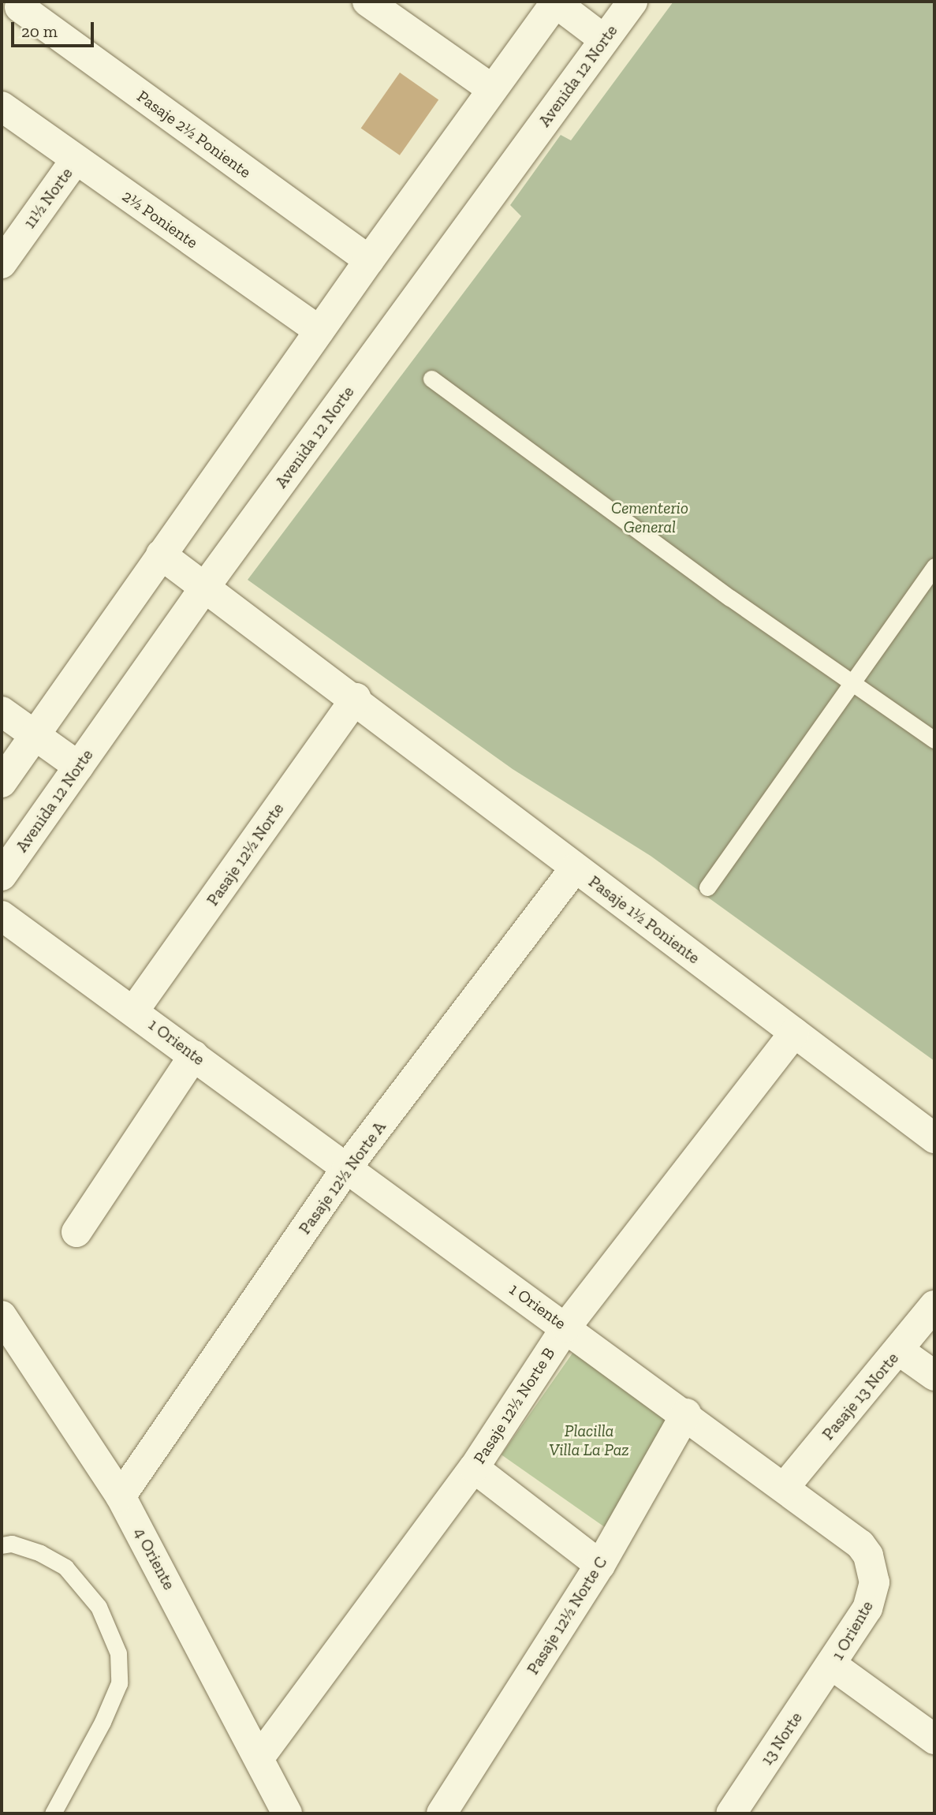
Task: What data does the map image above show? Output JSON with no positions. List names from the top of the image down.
{
  "streets": {
    "street": [
      "Avenida 12 Norte",
      "Pasaje 2½ Poniente",
      "11½ Norte",
      "2½ Poniente",
      "Pasaje 12½ Norte",
      "Pasaje 1½ Poniente",
      "1 Oriente",
      "Pasaje 12½ Norte A",
      "Pasaje 13 Norte",
      "Pasaje 12½ Norte B",
      "4 Oriente",
      "Pasaje 12½ Norte C",
      "13 Norte"
    ]
  },
  "crossings": [
    ["Avenida 12 Norte", "Pasaje 1½ Poniente"],
    ["11½ Norte", "2½ Poniente"],
    ["Pasaje 12½ Norte", "Pasaje 1½ Poniente"],
    ["Pasaje 12½ Norte", "1 Oriente"],
    ["Pasaje 1½ Poniente", "Pasaje 12½ Norte A"],
    ["Pasaje 1½ Poniente", "Pasaje 12½ Norte B"],
    ["1 Oriente", "Pasaje 12½ Norte A"],
    ["1 Oriente", "Pasaje 13 Norte"],
    ["1 Oriente", "Pasaje 12½ Norte B"],
    ["1 Oriente", "Pasaje 12½ Norte C"],
    ["1 Oriente", "13 Norte"],
    ["Pasaje 12½ Norte A", "4 Oriente"],
    ["Pasaje 12½ Norte B", "4 Oriente"]
  ],
  "parks": ["Cementerio General", "Placilla Villa La Paz"],
  "scale_bar": "20 m"
}
